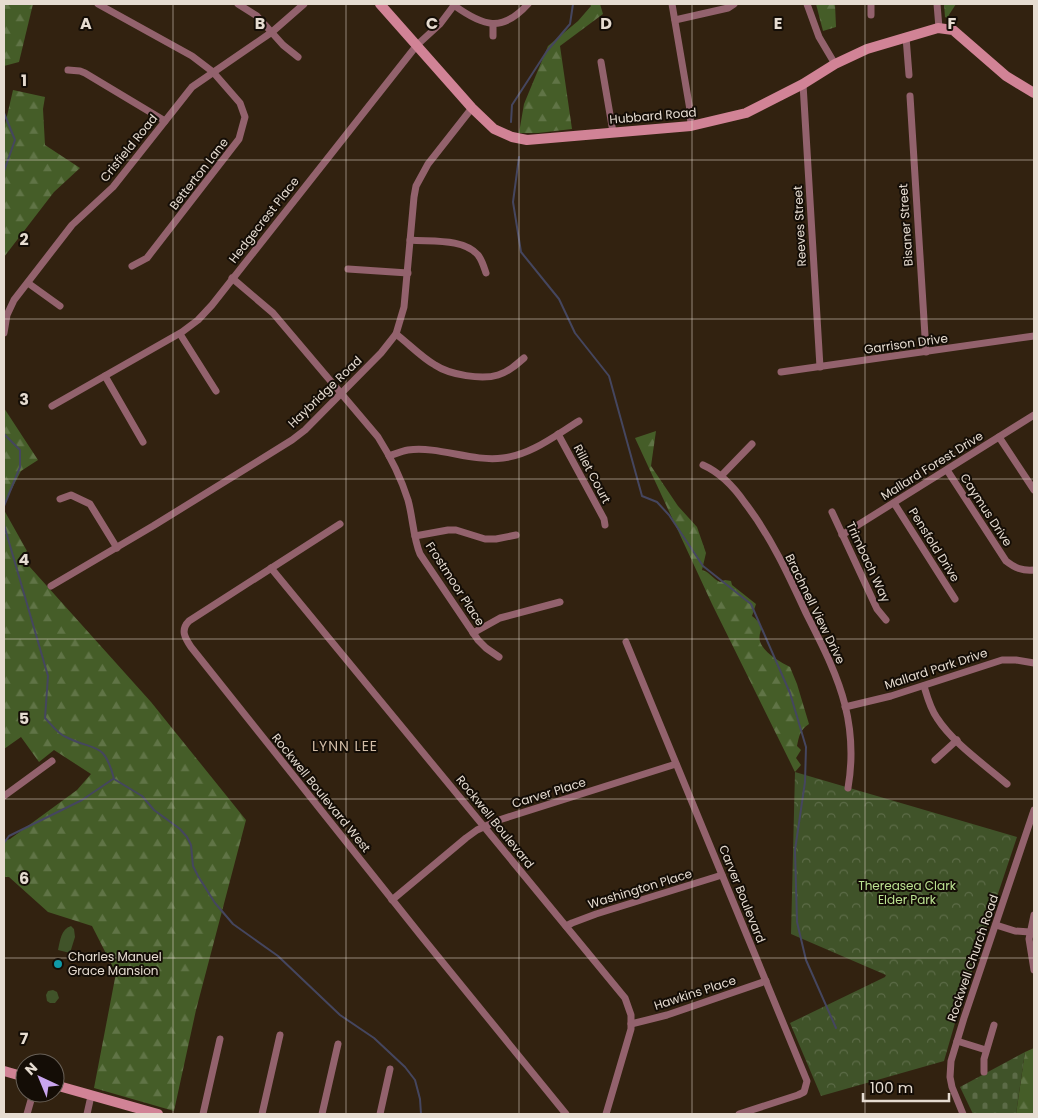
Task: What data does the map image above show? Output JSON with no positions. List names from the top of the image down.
{
  "streets": {
    "main road": ["Hubbard Road"],
    "street": [
      "Crisfield Road",
      "Betterton Lane",
      "Hedgecrest Place",
      "Bisaner Street",
      "Reeves Street",
      "Garrison Drive",
      "Haybridge Road",
      "Mallard Forest Drive",
      "Rillet Court",
      "Caymus Drive",
      "Pensfold Drive",
      "Trimbach Way",
      "Frostmoor Place",
      "Brachnell View Drive",
      "Mallard Park Drive",
      "Rockwell Boulevard West",
      "Carver Place",
      "Rockwell Boulevard",
      "Washington Place",
      "Carver Boulevard",
      "Rockwell Church Road",
      "Hawkins Place"
    ]
  },
  "crossings": [
    ["Hubbard Road", "Hedgecrest Place"],
    ["Hubbard Road", "Reeves Street"],
    ["Hubbard Road", "Haybridge Road"],
    ["Crisfield Road", "Betterton Lane"],
    ["Hedgecrest Place", "Frostmoor Place"],
    ["Bisaner Street", "Garrison Drive"],
    ["Reeves Street", "Garrison Drive"],
    ["Haybridge Road", "Frostmoor Place"],
    ["Mallard Forest Drive", "Caymus Drive"],
    ["Mallard Forest Drive", "Pensfold Drive"],
    ["Mallard Forest Drive", "Trimbach Way"],
    ["Brachnell View Drive", "Mallard Park Drive"],
    ["Rockwell Boulevard West", "Carver Place"],
    ["Rockwell Boulevard West", "Rockwell Boulevard"],
    ["Carver Place", "Rockwell Boulevard"],
    ["Carver Place", "Carver Boulevard"],
    ["Rockwell Boulevard", "Washington Place"],
    ["Rockwell Boulevard", "Hawkins Place"],
    ["Washington Place", "Carver Boulevard"],
    ["Carver Boulevard", "Hawkins Place"]
  ],
  "districts": ["LYNN LEE"],
  "parks": ["Thereasea Clark Elder Park"],
  "places": ["Charles Manuel Grace Mansion"],
  "scale_bar": "100 m",
  "north": "top left",
  "grid": {
    "columns": [
      "A",
      "B",
      "C",
      "D",
      "E",
      "F"
    ],
    "rows": [
      "1",
      "2",
      "3",
      "4",
      "5",
      "6",
      "7"
    ]
  }
}
